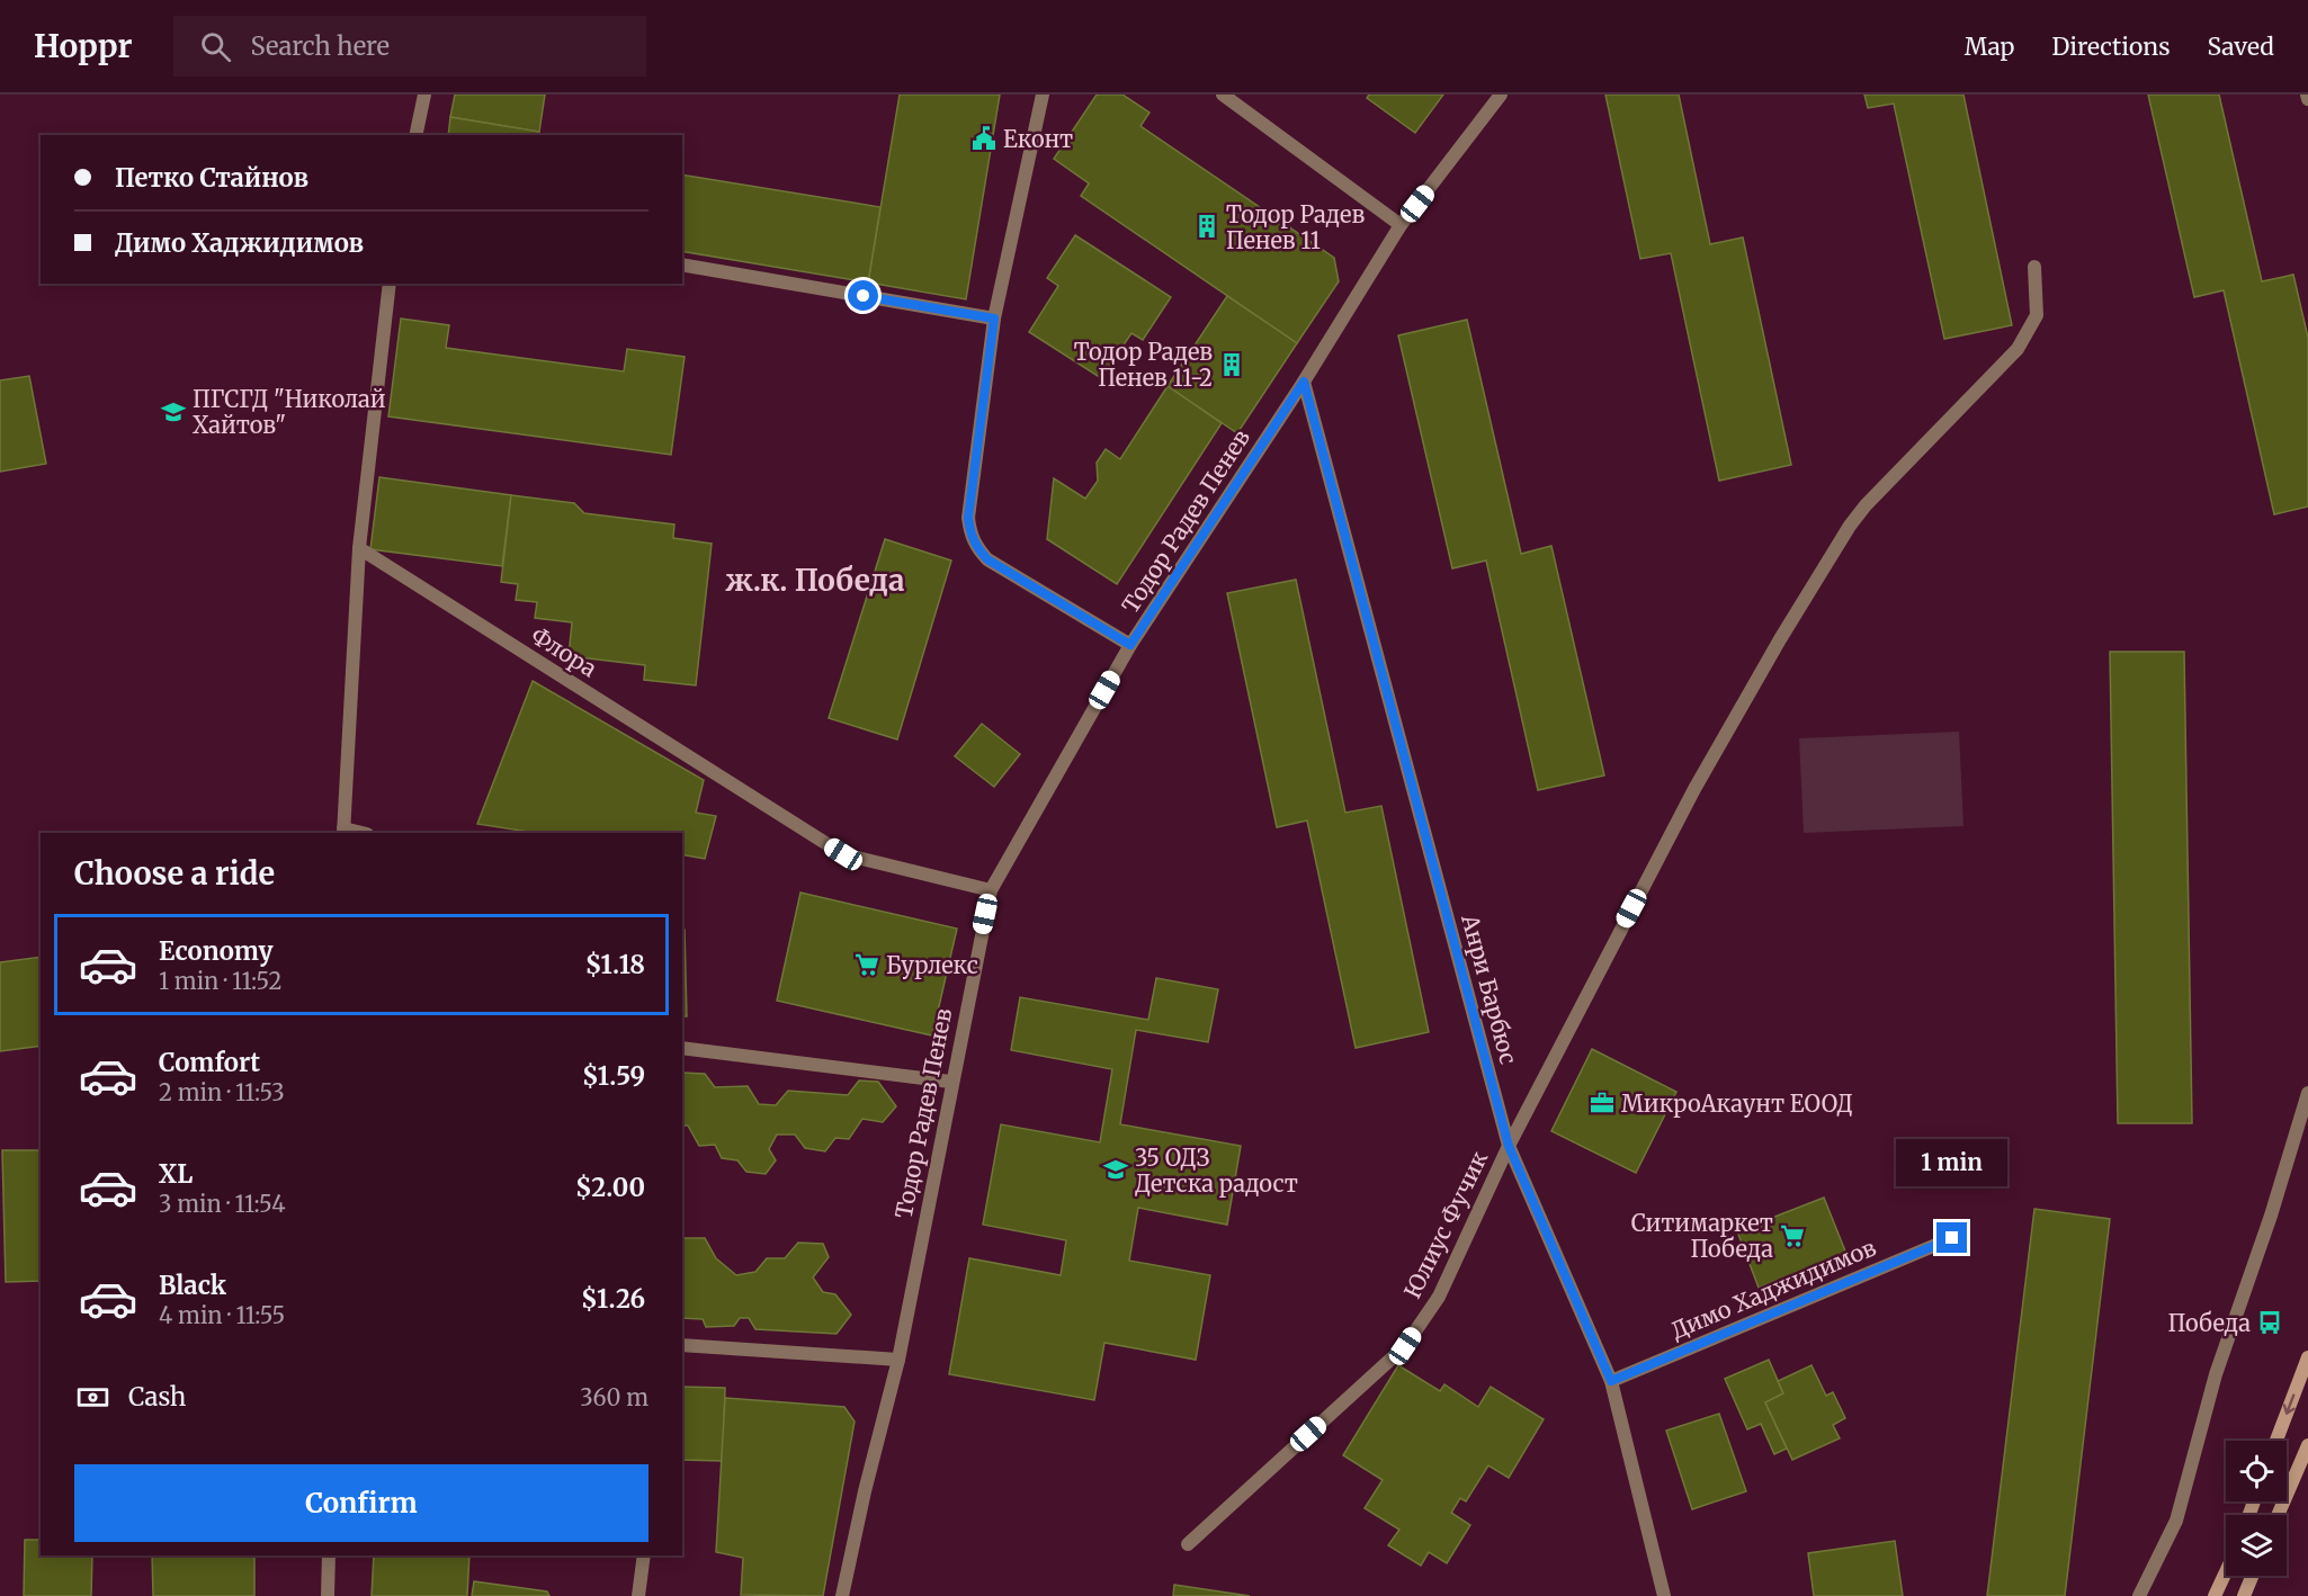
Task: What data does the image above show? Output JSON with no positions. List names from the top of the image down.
{
  "streets": {
    "street": [
      "Тодор Радев Пенев",
      "Флора",
      "Анри Барбюс",
      "Юлиус Фучик",
      "Димо Хаджидимов"
    ]
  },
  "crossings": [
    ["Тодор Радев Пенев", "Флора"],
    ["Тодор Радев Пенев", "Анри Барбюс"],
    ["Анри Барбюс", "Юлиус Фучик"],
    ["Анри Барбюс", "Димо Хаджидимов"]
  ],
  "districts": ["ж.к. Победа"],
  "places": {
    "public building": ["Еконт"],
    "building": ["Тодор Радев Пенев 11", "Тодор Радев Пенев 11-2"],
    "school or university": ["ПГСГД \"Николай Хайтов\"", "35 ОДЗ Детска радост"],
    "supermarket": ["Бурлекс", "Ситимаркет Победа"],
    "office": ["МикроАкаунт ЕООД"],
    "bus stop": ["Победа"]
  },
  "page": {
    "header": "Hoppr",
    "search": "Search here",
    "nav": ["Map", "Directions", "Saved"],
    "banner": ["Петко Стайнов", "Димо Хаджидимов"],
    "heading": "Choose a ride",
    "list": [
      {
        "name": "Economy",
        "note": "1 min · 11:52",
        "value": "$1.18"
      },
      {
        "name": "Comfort",
        "note": "2 min · 11:53",
        "value": "$1.59"
      },
      {
        "name": "XL",
        "note": "3 min · 11:54",
        "value": "$2.00"
      },
      {
        "name": "Black",
        "note": "4 min · 11:55",
        "value": "$1.26"
      }
    ],
    "bubble": "1 min",
    "pay": ["Cash", "360 m"],
    "buttons": "Confirm"
  }
}
